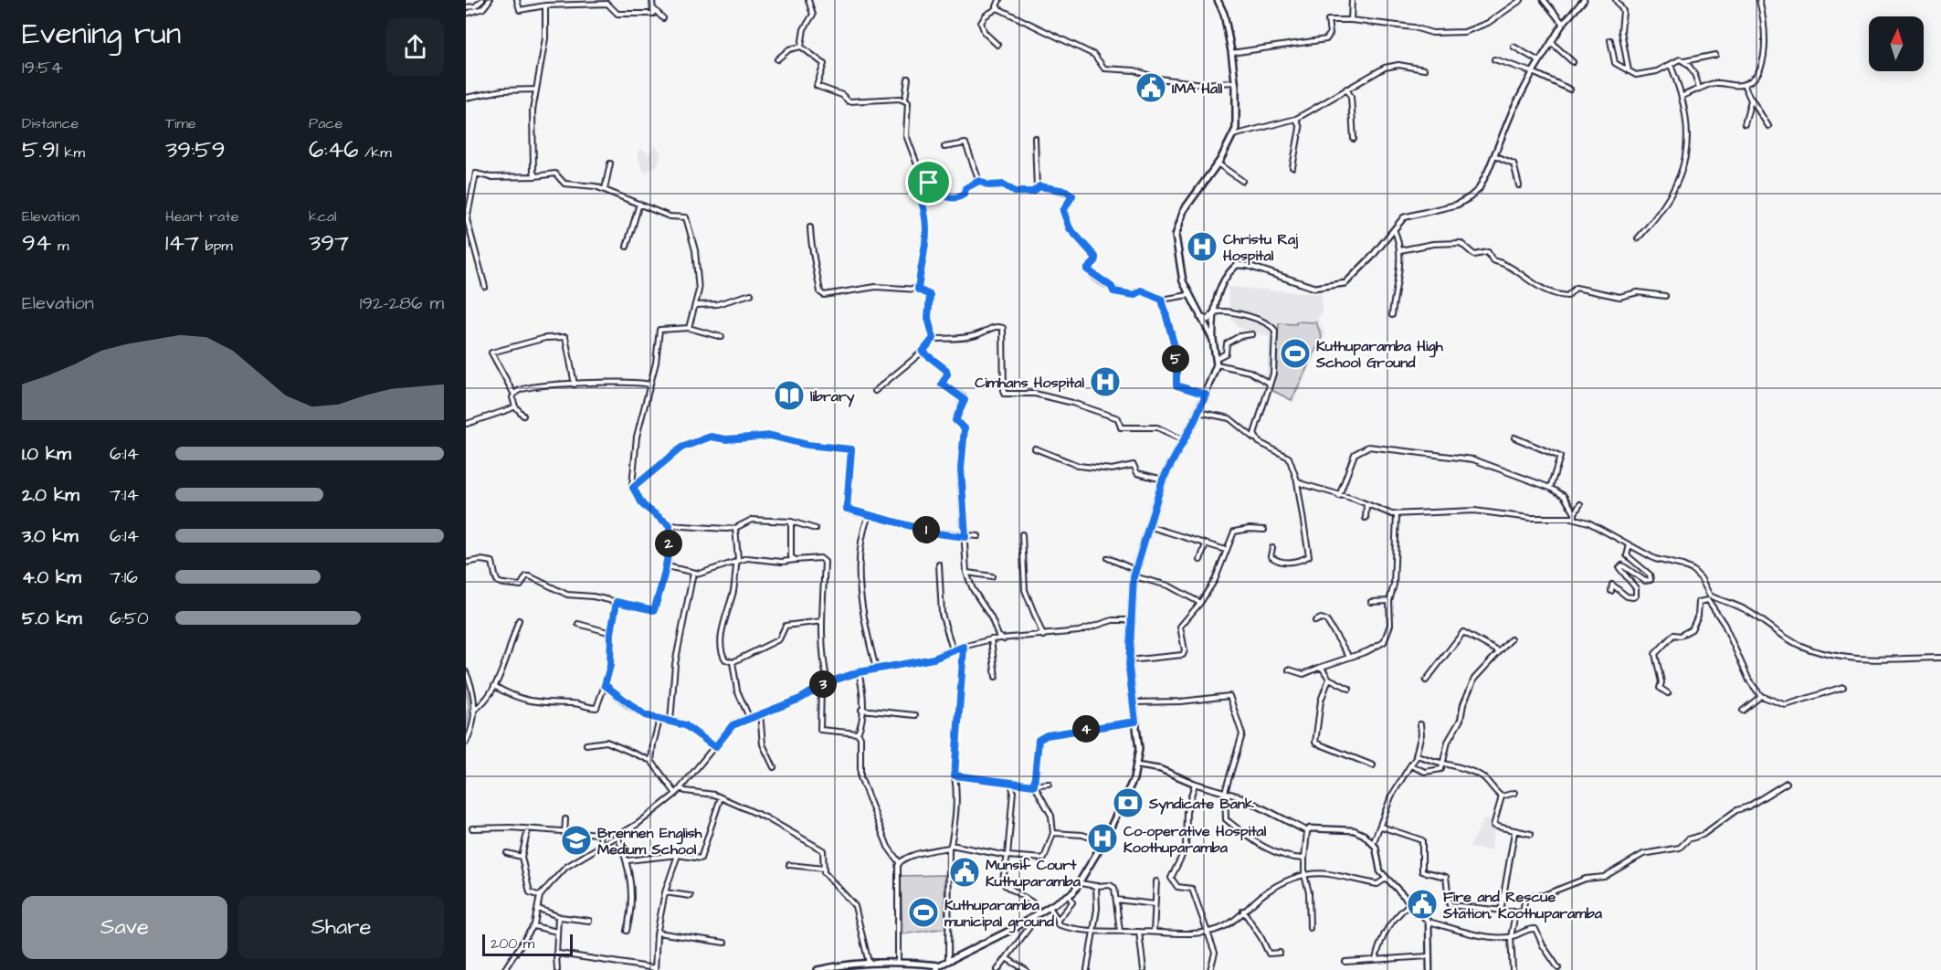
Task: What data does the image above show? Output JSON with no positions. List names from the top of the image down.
{
  "places": {
    "public building": ["IMA Hall", "Munsif Court Kuthuparamba", "Fire and Rescue Station, Koothuparamba"],
    "hospital": ["Christu Raj Hospital", "Cimhans Hospital", "Co-operative Hospital Koothuparamba"],
    "sports": ["Kuthuparamba High School Ground", "Kuthuparamba municipal ground"],
    "library": ["library"],
    "bank": ["Syndicate Bank"],
    "school or university": ["Brennen English Medium School"]
  },
  "scale_bar": "200 m",
  "north": "top",
  "page": {
    "heading": ["Evening run", "19:54"],
    "stats": [
      ["Distance", "5.91 km"],
      ["Time", "39:59"],
      ["Pace", "6:46 /km"],
      ["Elevation", "94 m"],
      ["Heart rate", "147 bpm"],
      ["kcal", "397"]
    ],
    "chart": ["Elevation", "192–286 m"],
    "pins": [
      "5",
      "1",
      "2",
      "3",
      "4"
    ],
    "list": [
      {
        "name": "1.0 km",
        "note": "6:14"
      },
      {
        "name": "2.0 km",
        "note": "7:14"
      },
      {
        "name": "3.0 km",
        "note": "6:14"
      },
      {
        "name": "4.0 km",
        "note": "7:16"
      },
      {
        "name": "5.0 km",
        "note": "6:50"
      }
    ],
    "buttons": ["Save", "Share"],
    "scale": "200 m"
  }
}
